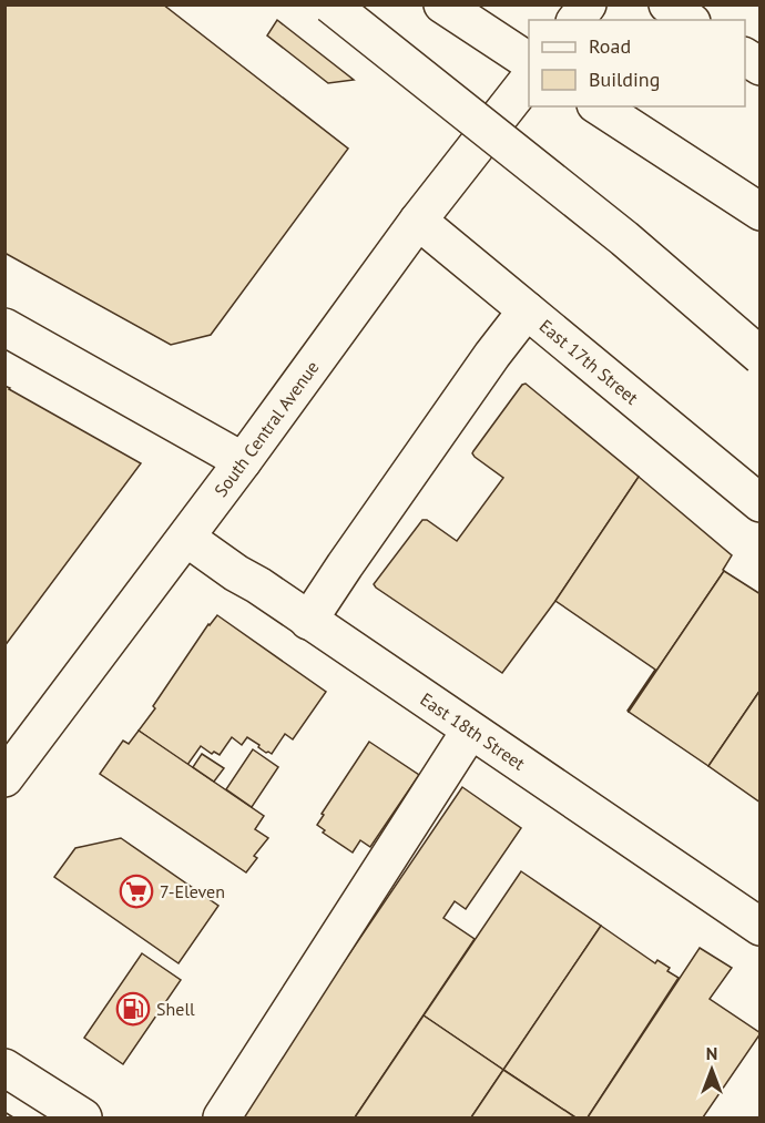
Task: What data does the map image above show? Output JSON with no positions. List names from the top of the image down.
{
  "streets": {
    "main road": ["East 17th Street", "South Central Avenue", "East 18th Street"]
  },
  "crossings": [
    ["East 17th Street", "South Central Avenue"],
    ["South Central Avenue", "East 18th Street"]
  ],
  "places": {
    "supermarket": ["7-Eleven"],
    "fuel station": ["Shell"]
  },
  "legend": ["Road", "Building"],
  "north": "top"
}
